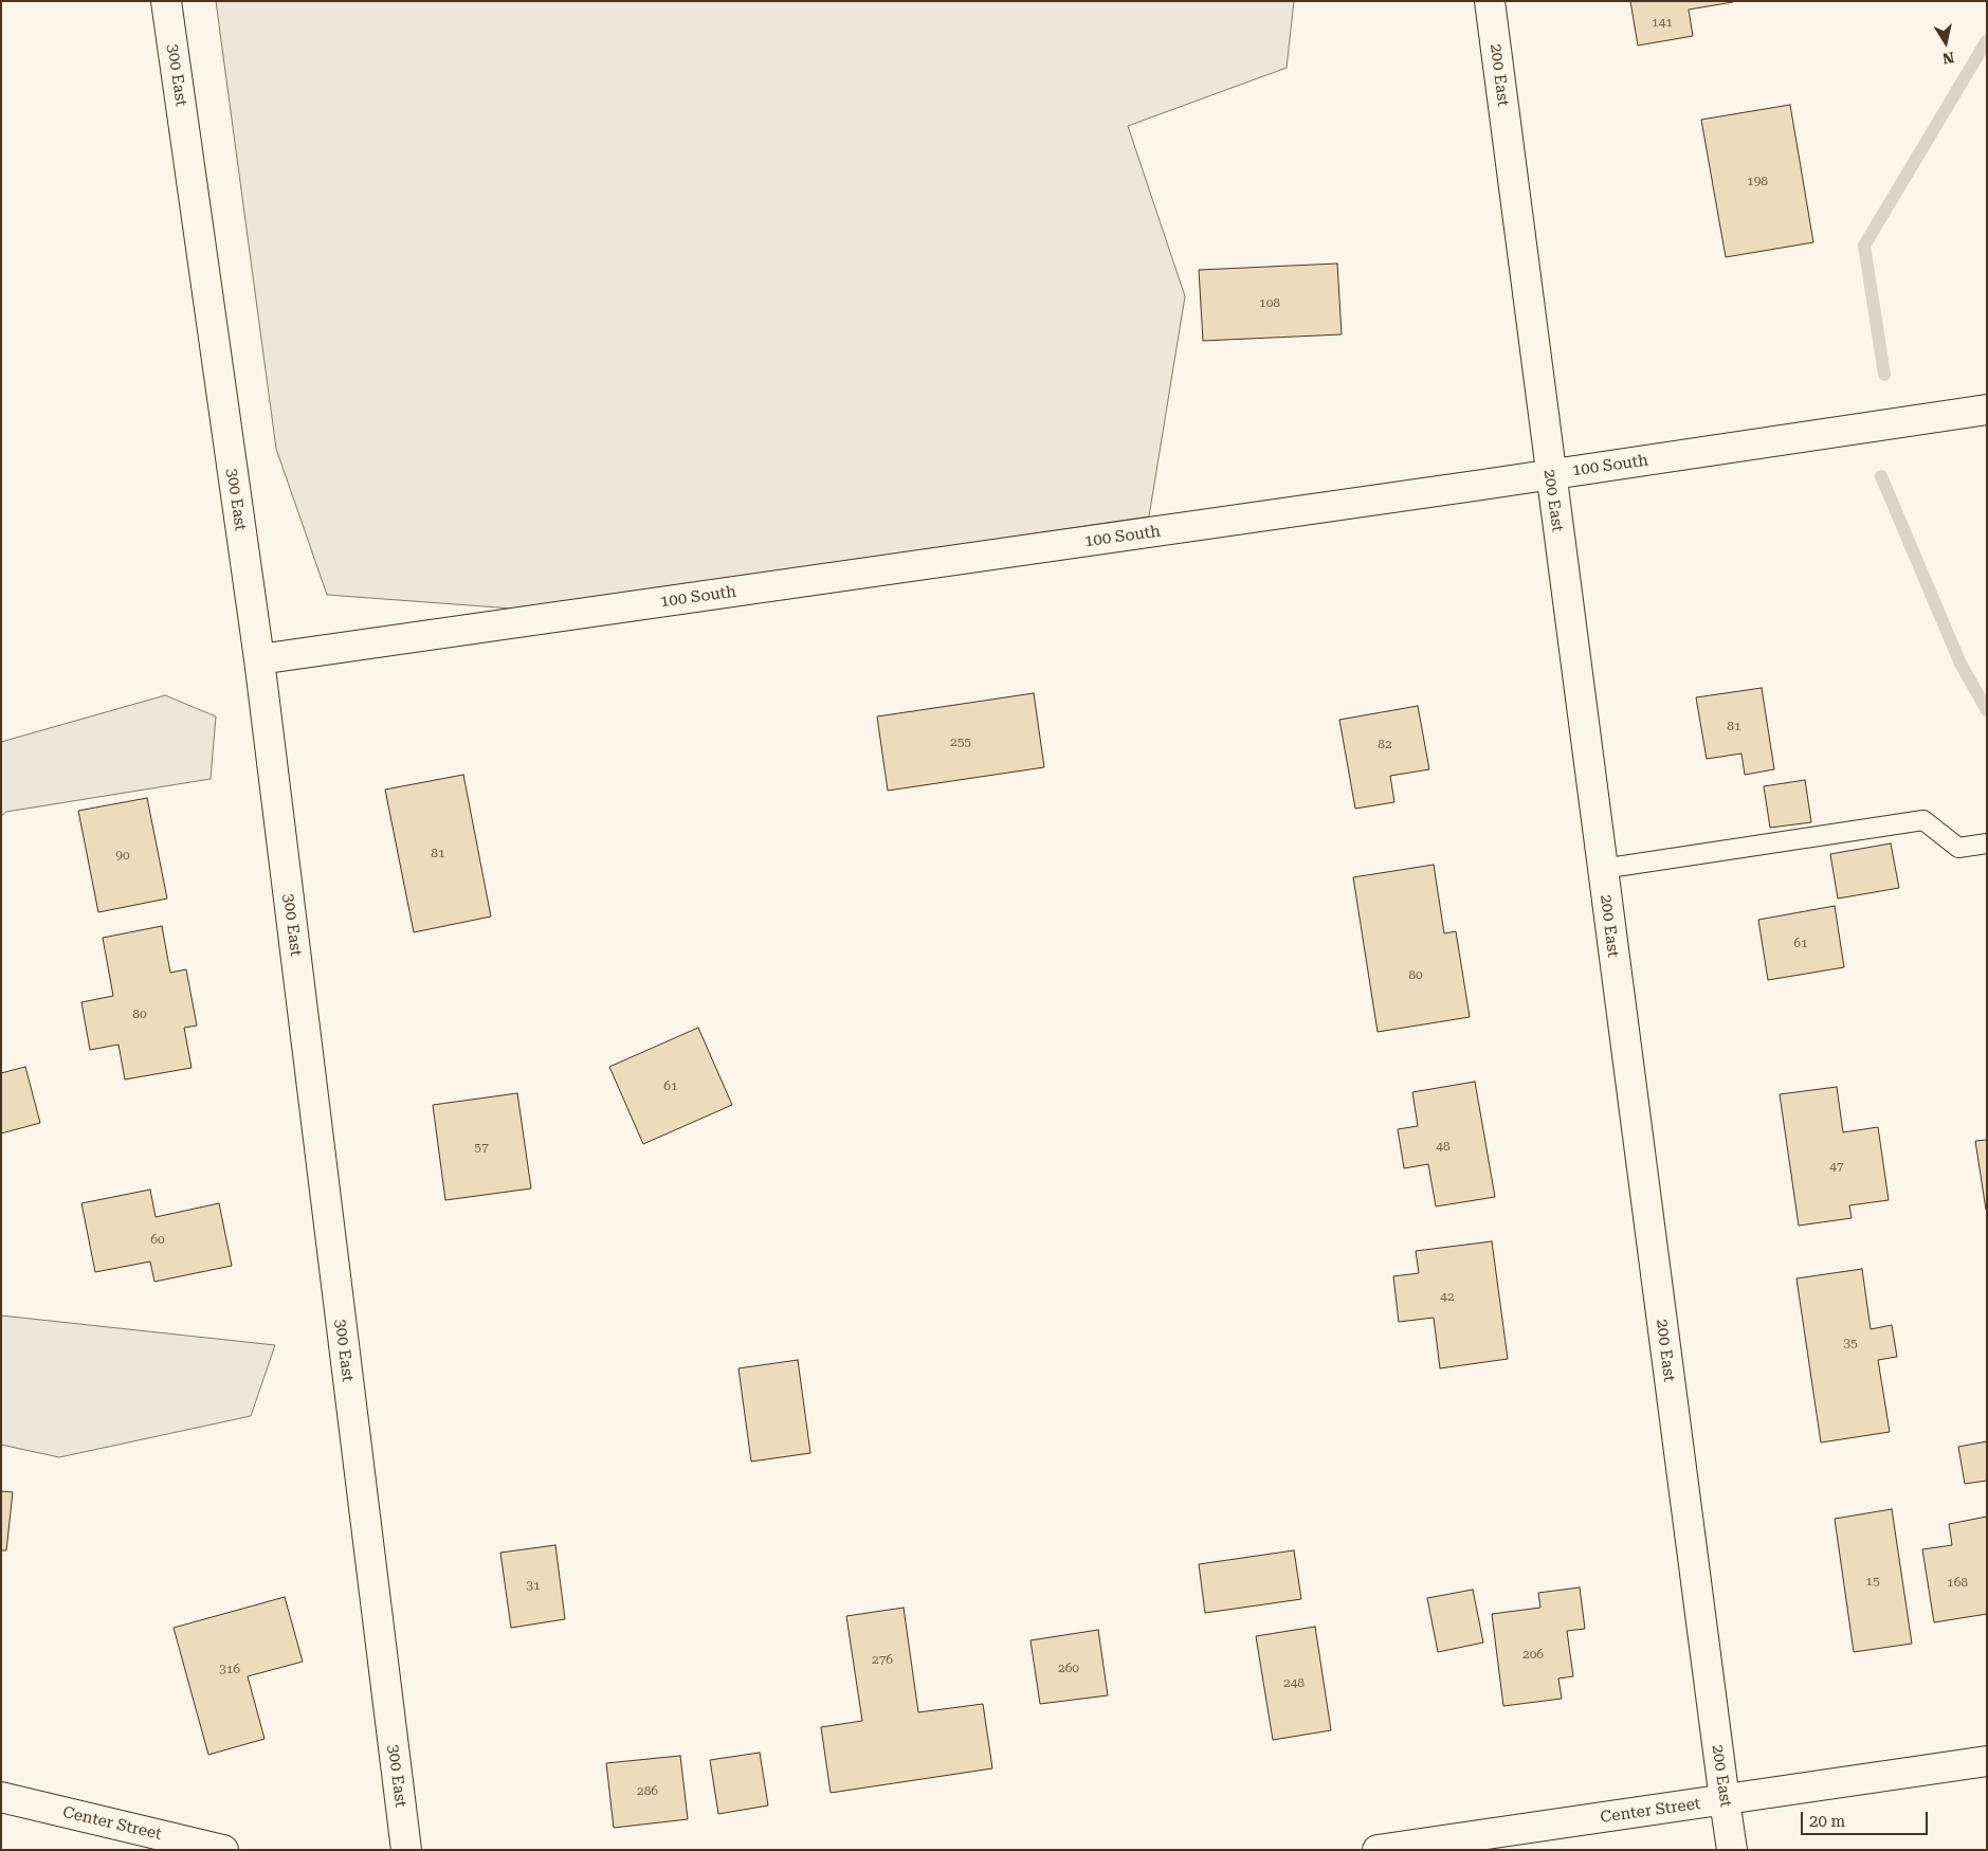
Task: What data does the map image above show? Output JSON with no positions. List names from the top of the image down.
{
  "streets": {
    "street": [
      "300 East",
      "200 East",
      "100 South",
      "Center Street"
    ]
  },
  "crossings": [
    ["300 East", "100 South"],
    ["200 East", "100 South"],
    ["200 East", "Center Street"]
  ],
  "house_numbers": [
    "141",
    "198",
    "108",
    "81",
    "255",
    "82",
    "81",
    "90",
    "61",
    "80",
    "80",
    "61",
    "48",
    "57",
    "47",
    "60",
    "42",
    "35",
    "15",
    "168",
    "31",
    "206",
    "276",
    "260",
    "316",
    "248",
    "286"
  ],
  "scale_bar": "20 m",
  "north": "bottom"
}
